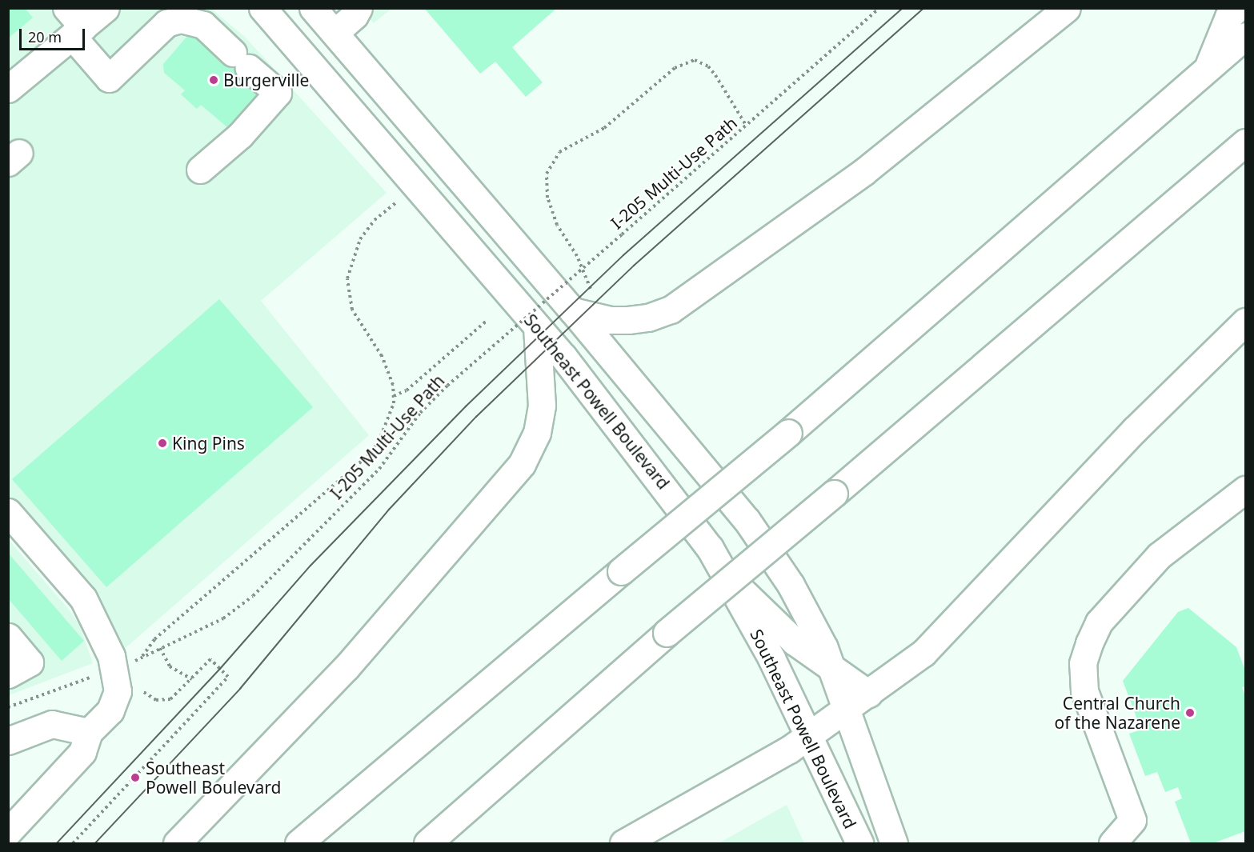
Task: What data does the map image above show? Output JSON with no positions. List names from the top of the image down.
{
  "streets": {
    "main road": ["Southeast Powell Boulevard"],
    "path": ["I-205 Multi-Use Path"]
  },
  "places": [
    "Burgerville",
    "King Pins",
    "Central Church of the Nazarene",
    "Southeast Powell Boulevard"
  ],
  "scale_bar": "20 m"
}
